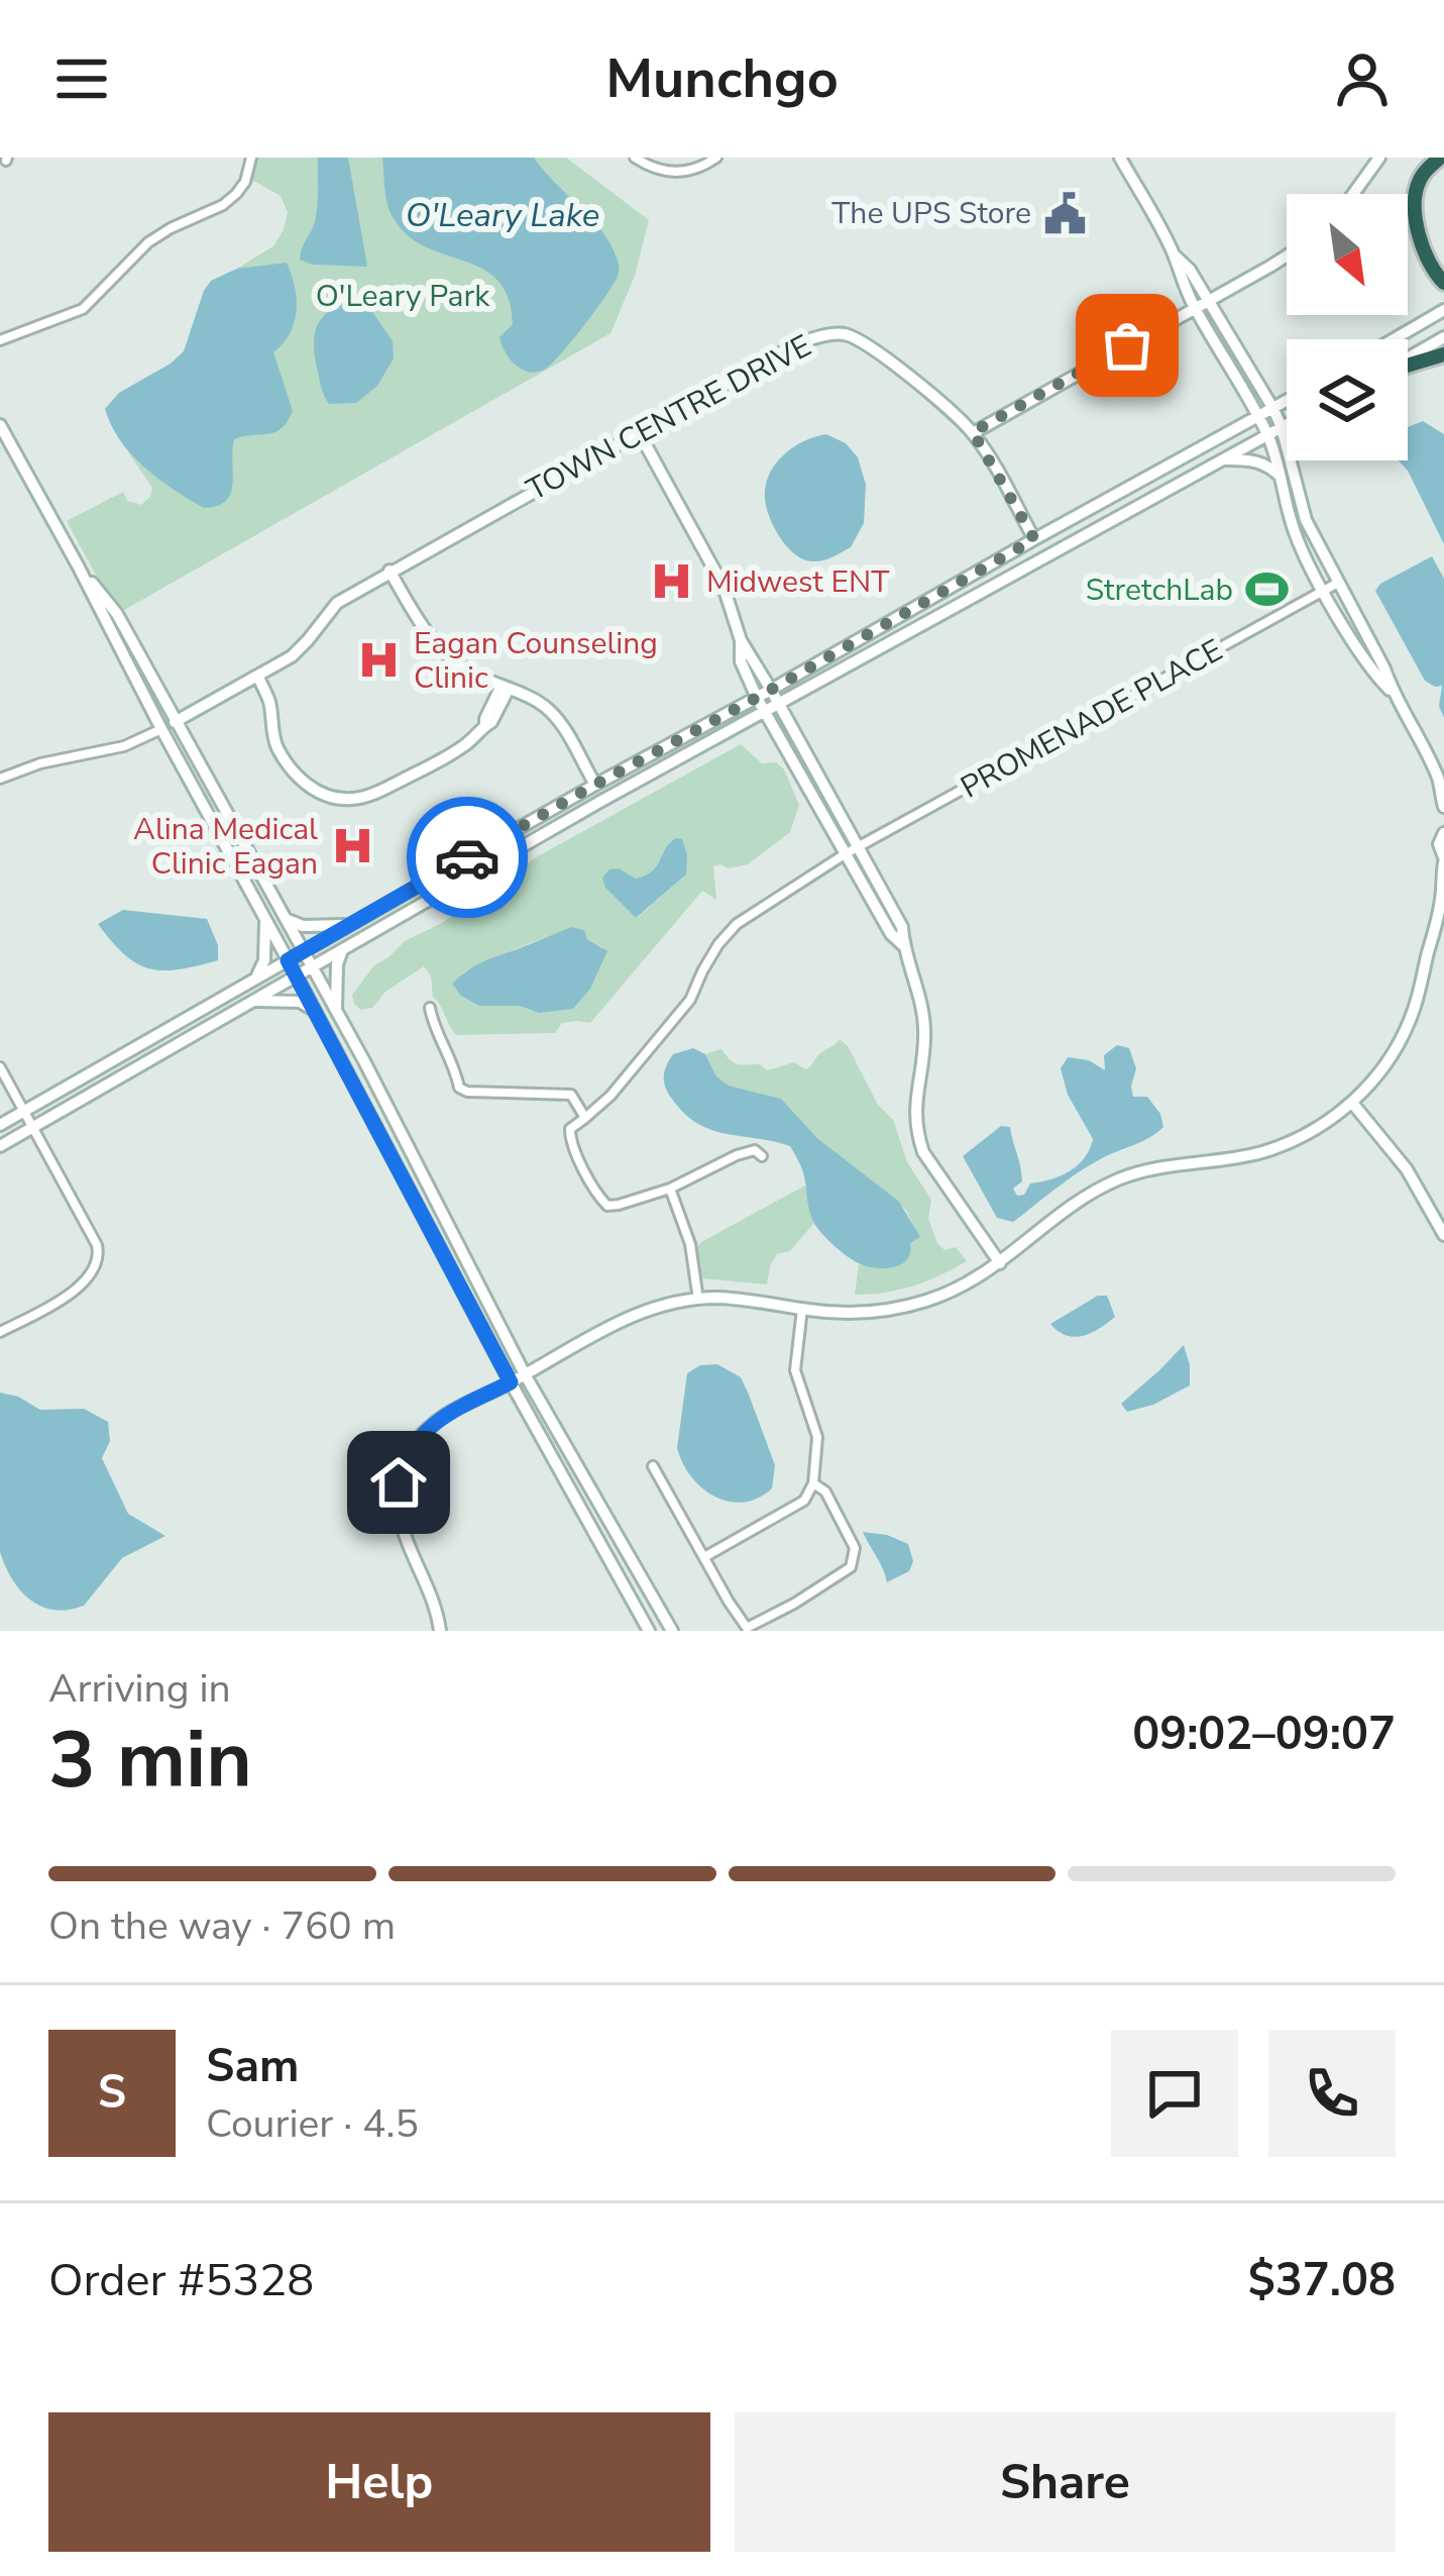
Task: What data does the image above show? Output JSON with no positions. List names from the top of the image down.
{
  "streets": {
    "street": ["TOWN CENTRE DRIVE", "PROMENADE PLACE"]
  },
  "water": ["O'Leary Lake"],
  "parks": ["O'Leary Park"],
  "places": {
    "public building": ["The UPS Store"],
    "hospital": ["Midwest ENT", "Eagan Counseling Clinic", "Alina Medical Clinic Eagan"],
    "sports": ["StretchLab"]
  },
  "north": "bottom right",
  "page": {
    "header": "Munchgo",
    "heading": ["3 min", "Arriving in", "09:02–09:07"],
    "panel": [
      "Sam",
      "Courier · 4.5",
      "Order #5328",
      "$37.08"
    ],
    "bar": "On the way · 760 m",
    "round": "S",
    "buttons": ["Help", "Share"]
  }
}
